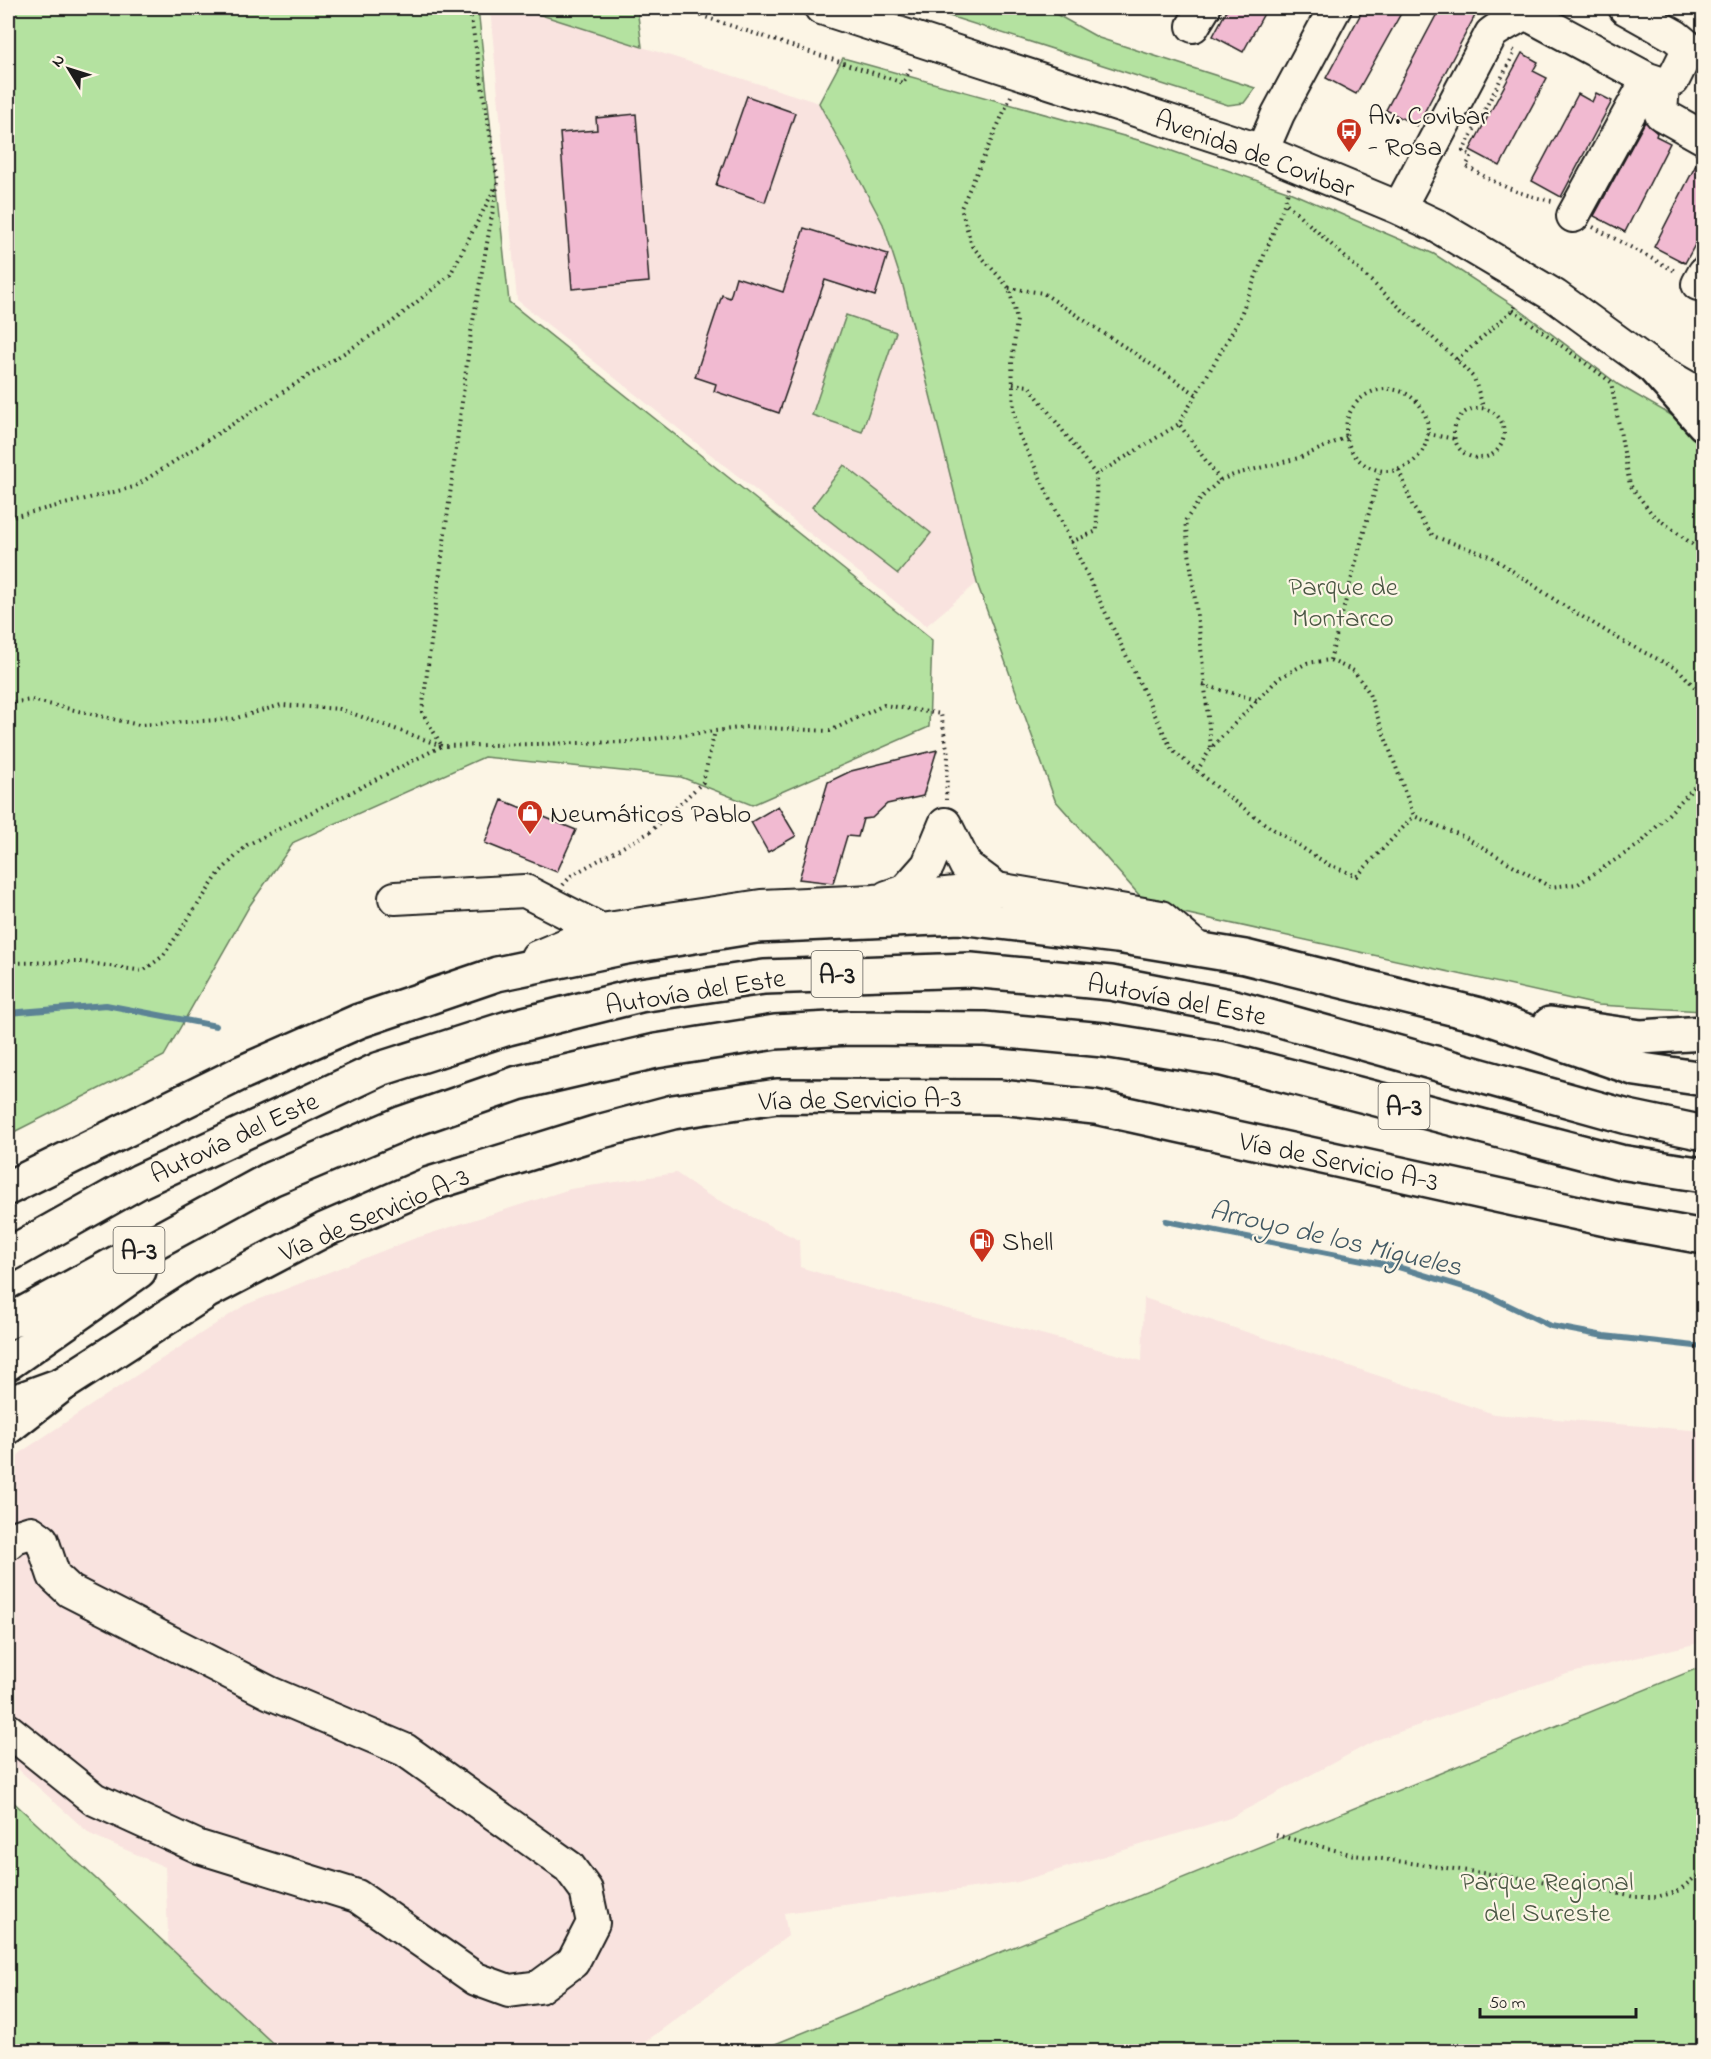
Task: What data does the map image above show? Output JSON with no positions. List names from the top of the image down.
{
  "streets": {
    "main road": [
      "Avenida de Covibar",
      "A-3",
      "Autovía del Este",
      "Vía de Servicio A-3"
    ]
  },
  "water": ["Arroyo de los Migueles"],
  "parks": ["Parque de Montarco", "Parque Regional del Sureste"],
  "places": {
    "bus stop": ["Av. Covibar - Rosa"],
    "shop": ["Neumáticos Pablo"],
    "fuel station": ["Shell"]
  },
  "scale_bar": "50 m",
  "north": "top left"
}
